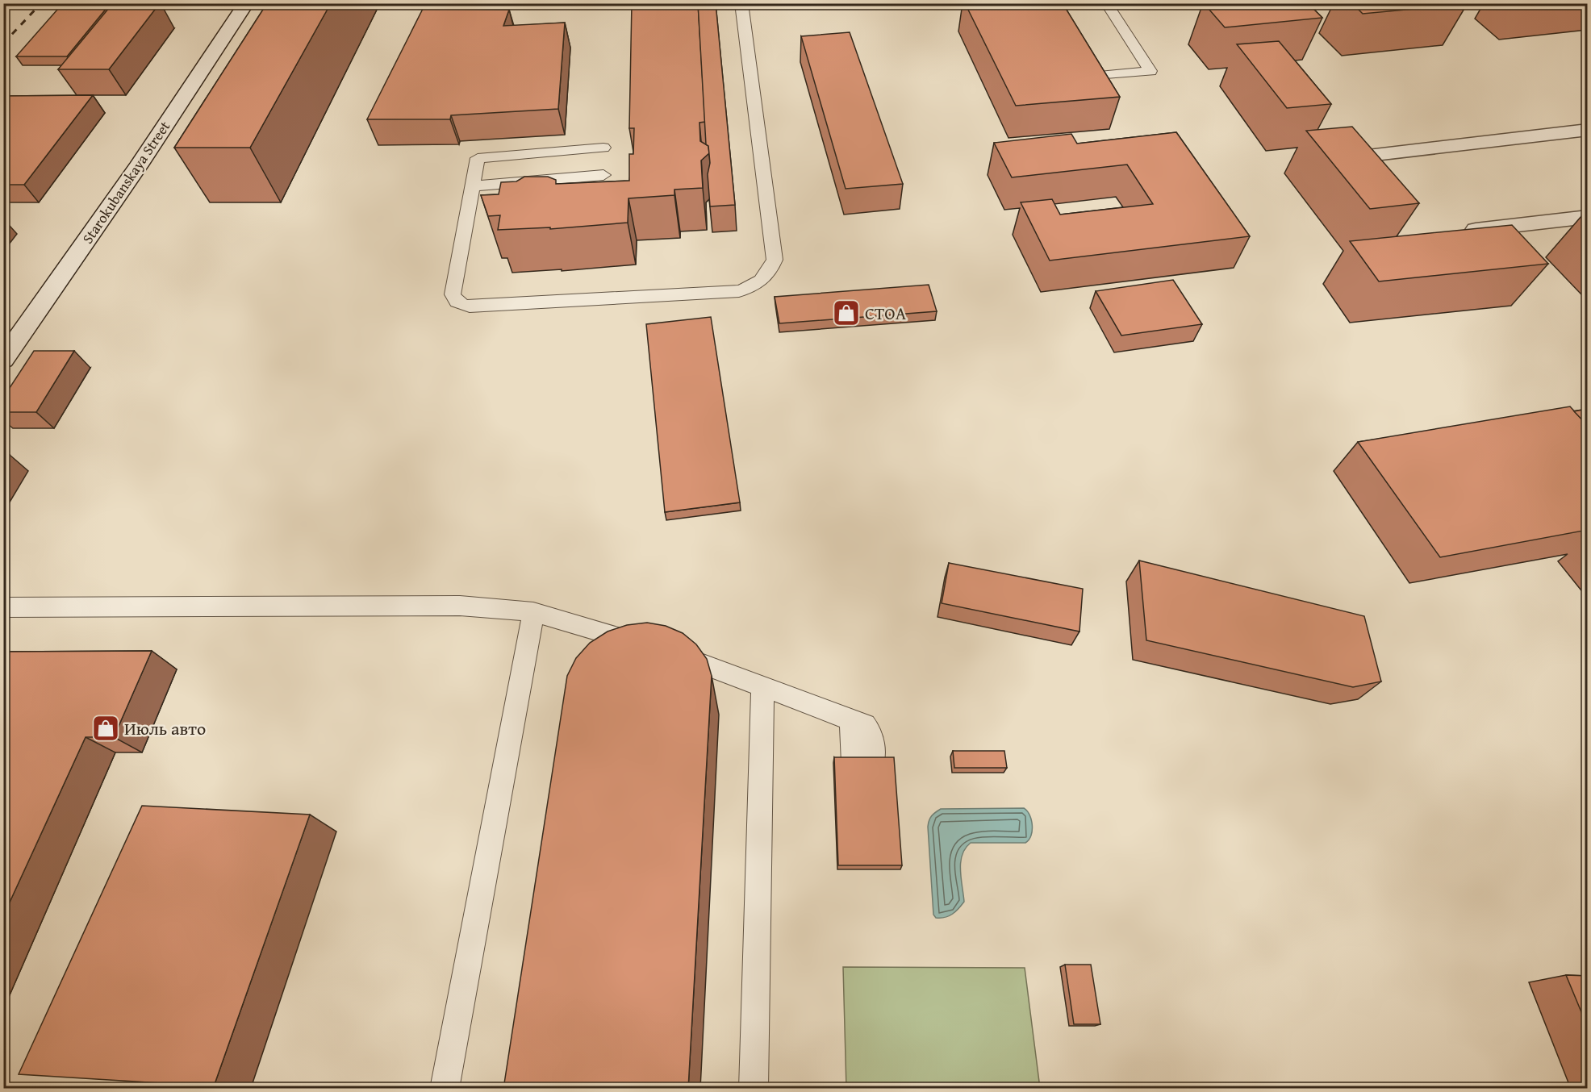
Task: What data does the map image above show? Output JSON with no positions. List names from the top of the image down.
{
  "streets": {
    "street": ["Starokubanskaya Street"]
  },
  "places": {
    "shop": ["СТОА", "Июль авто"]
  }
}
